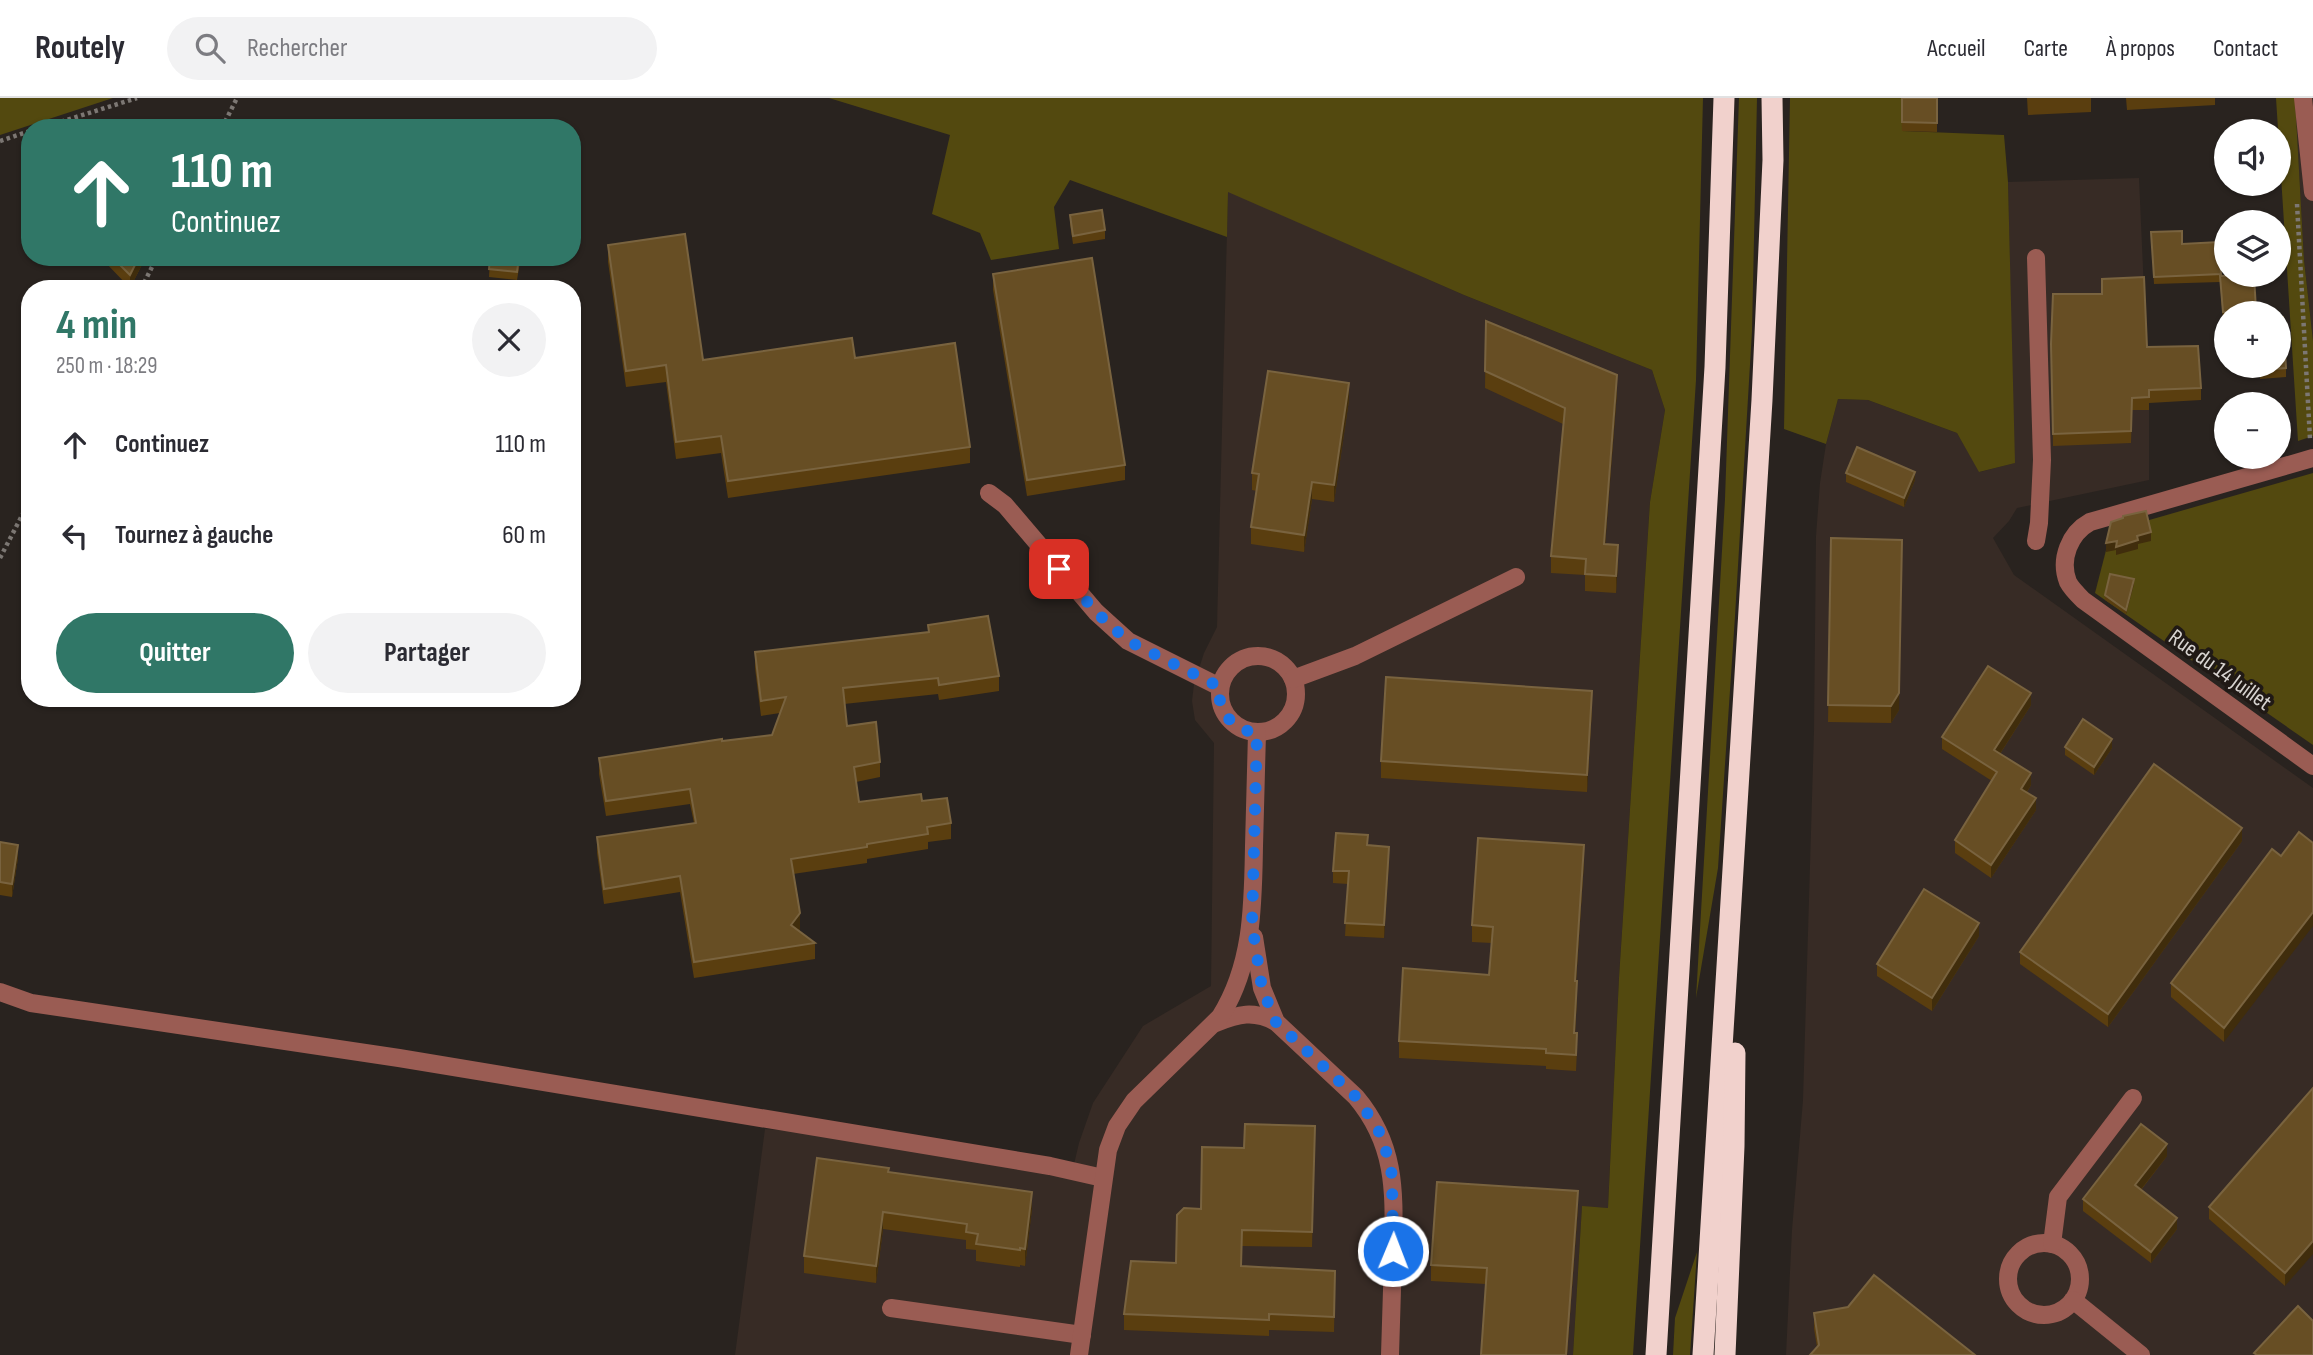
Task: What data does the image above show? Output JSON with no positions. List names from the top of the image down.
{
  "streets": {
    "street": ["Rue du 14 Juillet"]
  },
  "page": {
    "header": "Routely",
    "search": "Rechercher",
    "nav": [
      "Accueil",
      "Carte",
      "À propos",
      "Contact"
    ],
    "map_buttons": ["+", "−"],
    "turn": ["110 m", "Continuez"],
    "heading": ["4 min", "250 m · 18:29"],
    "list": [
      {
        "name": "Continuez",
        "value": "110 m"
      },
      {
        "name": "Tournez à gauche",
        "value": "60 m"
      }
    ],
    "buttons": ["Quitter", "Partager"]
  }
}
